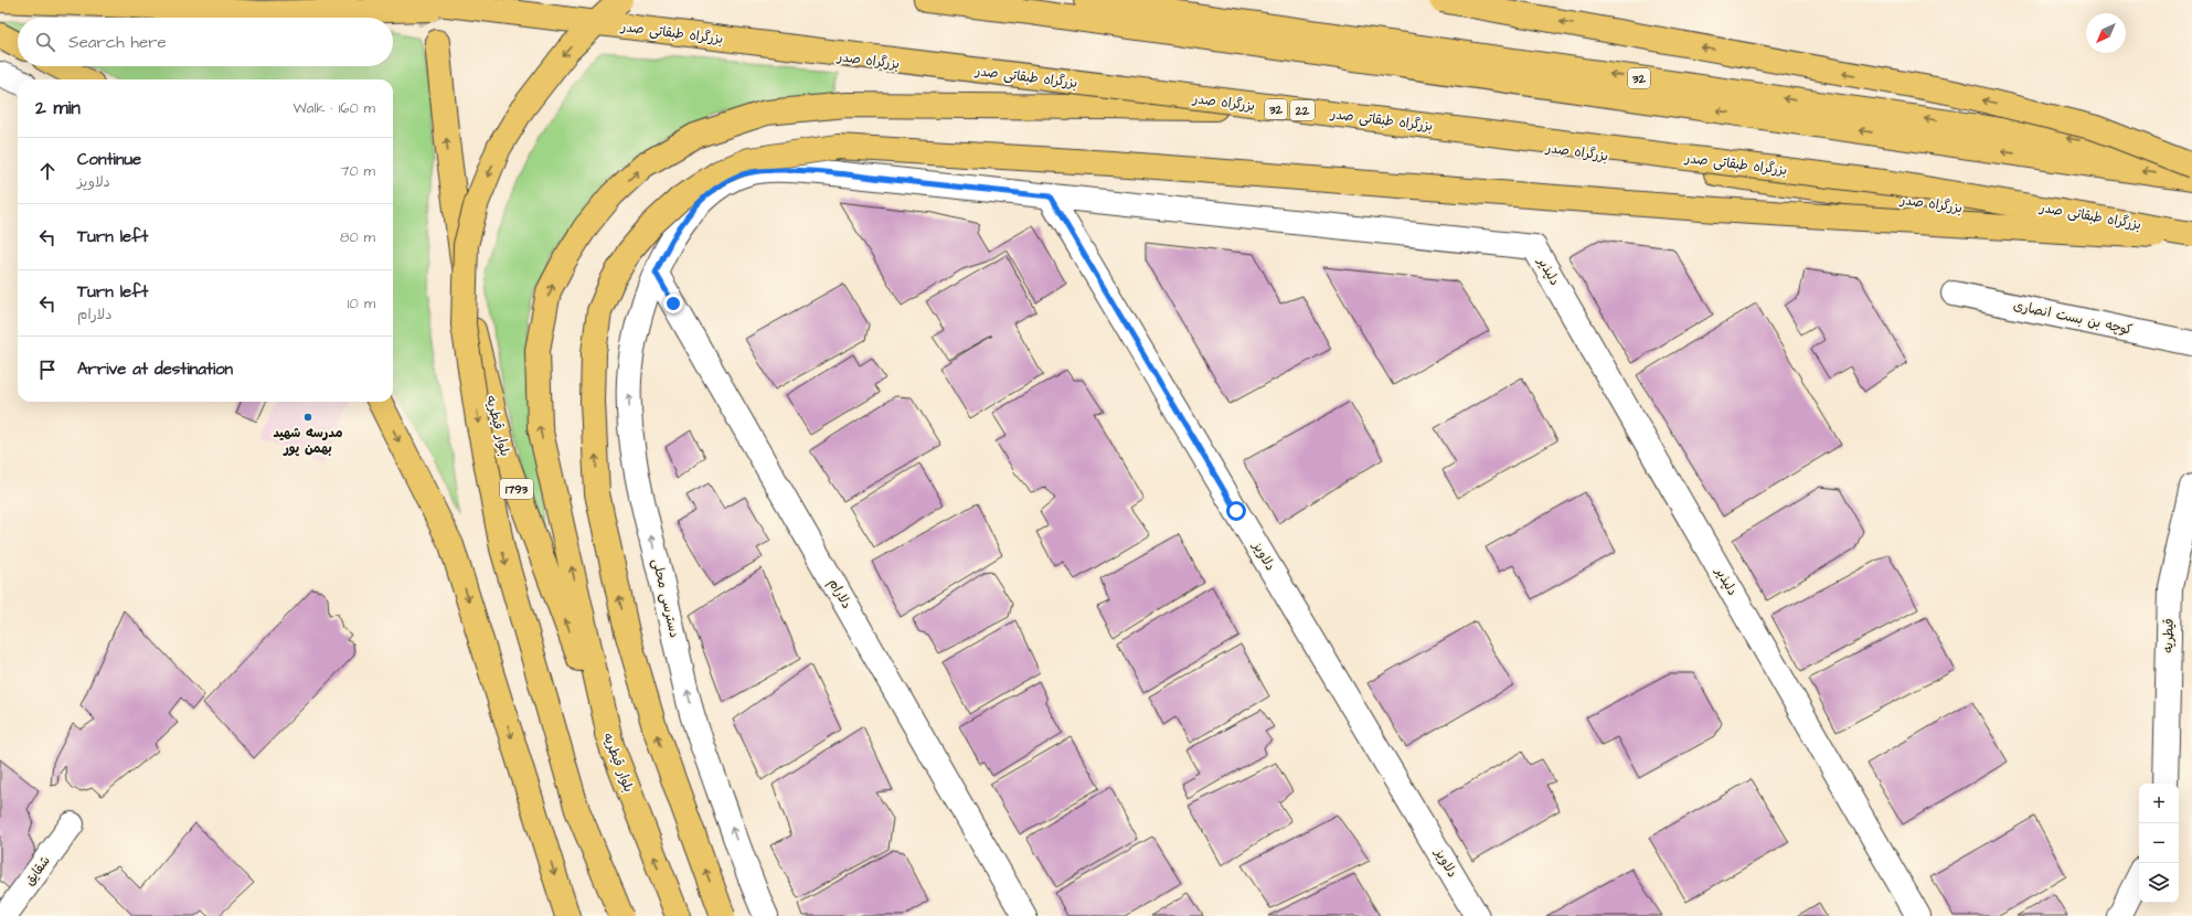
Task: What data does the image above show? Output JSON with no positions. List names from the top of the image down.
{
  "streets": {
    "main road": [
      "بزرگراه طبقاتی صدر",
      "بزرگراه صدر",
      "32",
      "22",
      "بلوار قیطریه",
      "1793"
    ],
    "street": [
      "دلپذیر",
      "کوچه بن بست انصارى",
      "دلاویز",
      "دلارام",
      "دسترسی محلی",
      "قیطریه",
      "شقایق"
    ]
  },
  "crossings": [
    ["دلپذیر", "دسترسی محلی"],
    ["دلاویز", "دسترسی محلی"],
    ["دلارام", "دسترسی محلی"]
  ],
  "one_way": ["دسترسی محلی"],
  "places": ["مدرسه شهید بهمن پور"],
  "north": "bottom left",
  "page": {
    "search": "Search here",
    "heading": ["2 min", "Walk · 160 m"],
    "list": [
      ["Continue", "دلاویز", "70 m"],
      ["Turn left", "80 m"],
      ["Turn left", "دلارام", "10 m"],
      "Arrive at destination"
    ],
    "map_buttons": ["+", "−"]
  }
}
